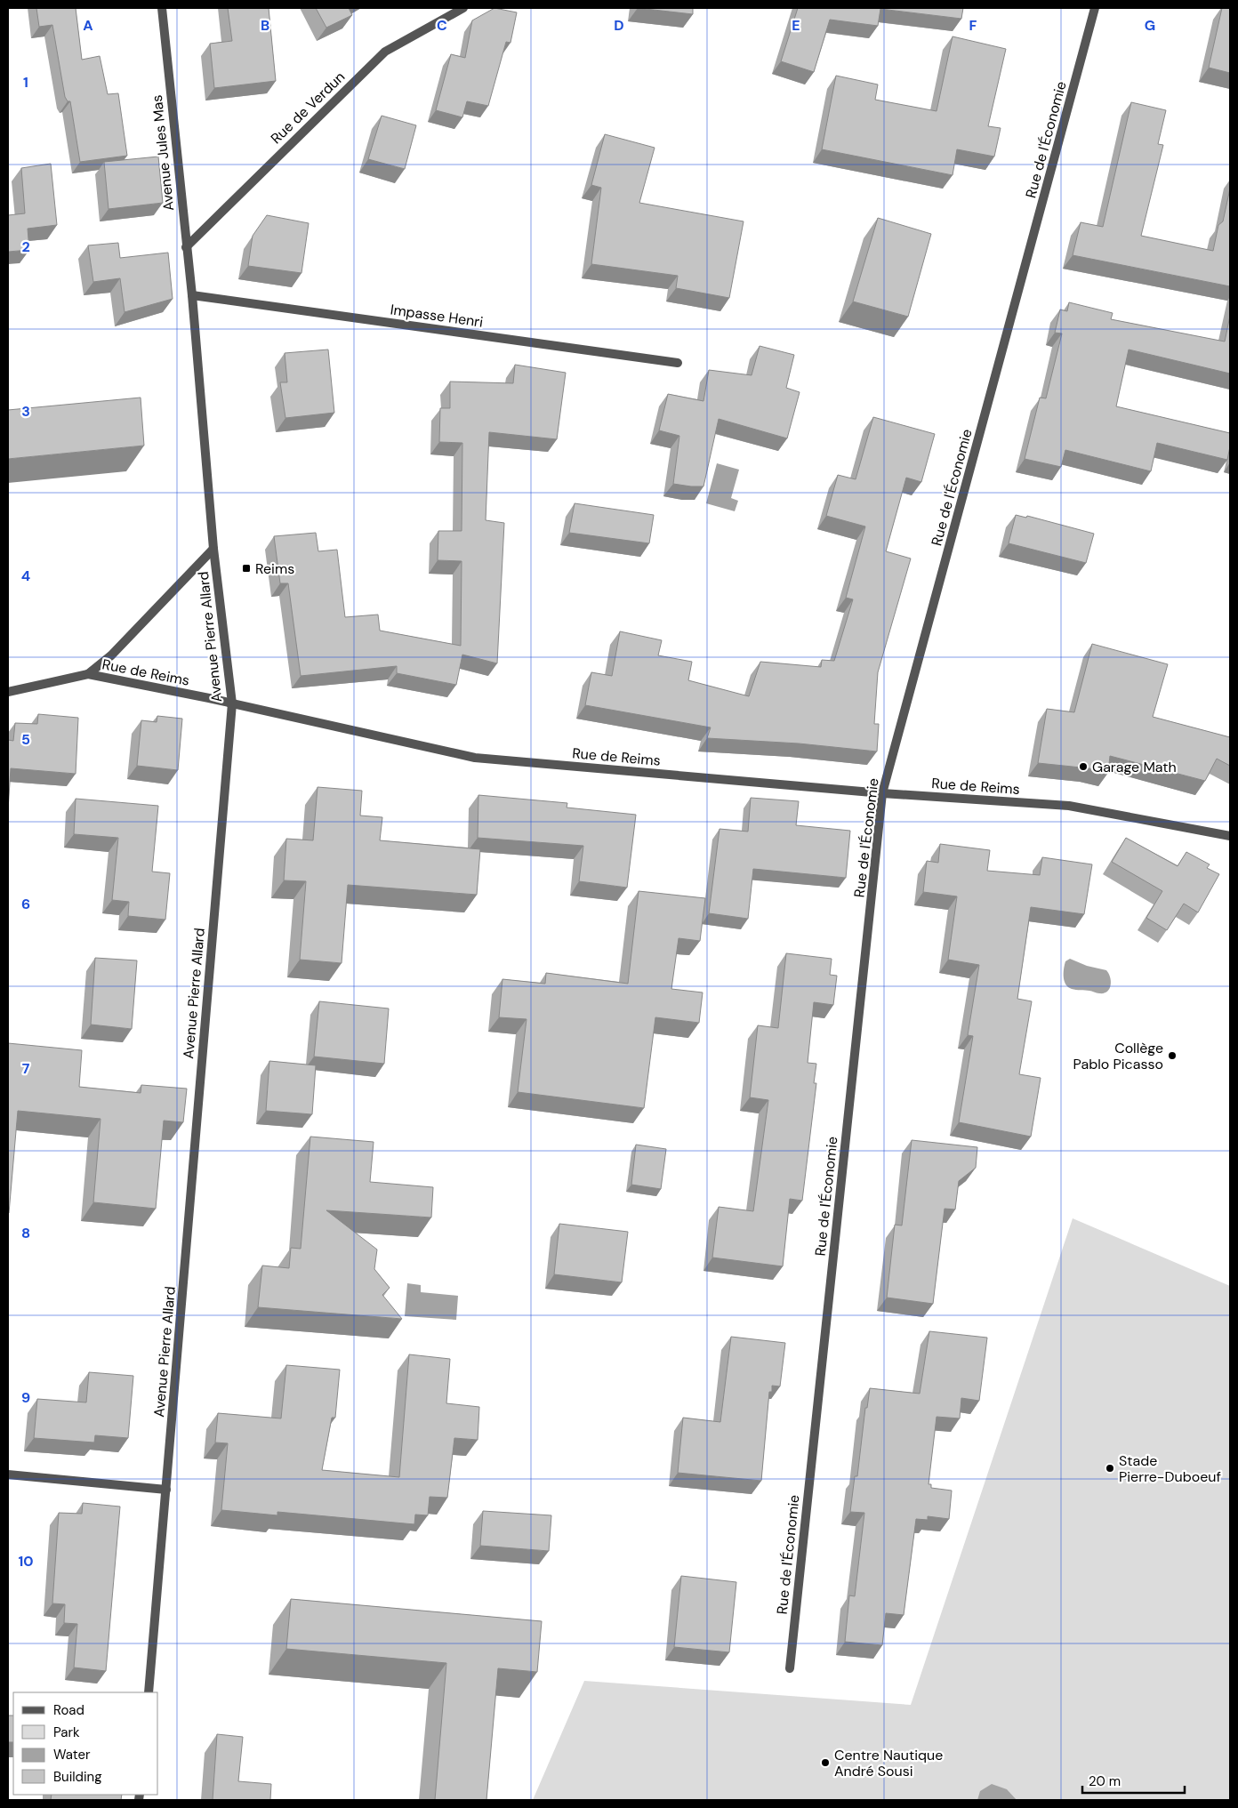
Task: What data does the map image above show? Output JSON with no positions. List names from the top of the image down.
{
  "streets": {
    "street": [
      "Rue de Verdun",
      "Rue de l'Économie",
      "Avenue Jules Mas",
      "Impasse Henri",
      "Avenue Pierre Allard",
      "Rue de Reims"
    ]
  },
  "crossings": [
    ["Rue de Verdun", "Avenue Jules Mas"],
    ["Rue de l'Économie", "Rue de Reims"],
    ["Avenue Jules Mas", "Impasse Henri"],
    ["Avenue Jules Mas", "Avenue Pierre Allard"],
    ["Impasse Henri", "Avenue Pierre Allard"],
    ["Avenue Pierre Allard", "Rue de Reims"]
  ],
  "places": {
    "transit": ["Reims"],
    "other": [
      "Garage Math",
      "Collège Pablo Picasso",
      "Stade Pierre-Duboeuf",
      "Centre Nautique André Sousi"
    ]
  },
  "legend": [
    "Road",
    "Park",
    "Water",
    "Building"
  ],
  "scale_bar": "20 m",
  "grid": {
    "columns": [
      "A",
      "B",
      "C",
      "D",
      "E",
      "F",
      "G"
    ],
    "rows": [
      "1",
      "2",
      "3",
      "4",
      "5",
      "6",
      "7",
      "8",
      "9",
      "10"
    ]
  }
}
